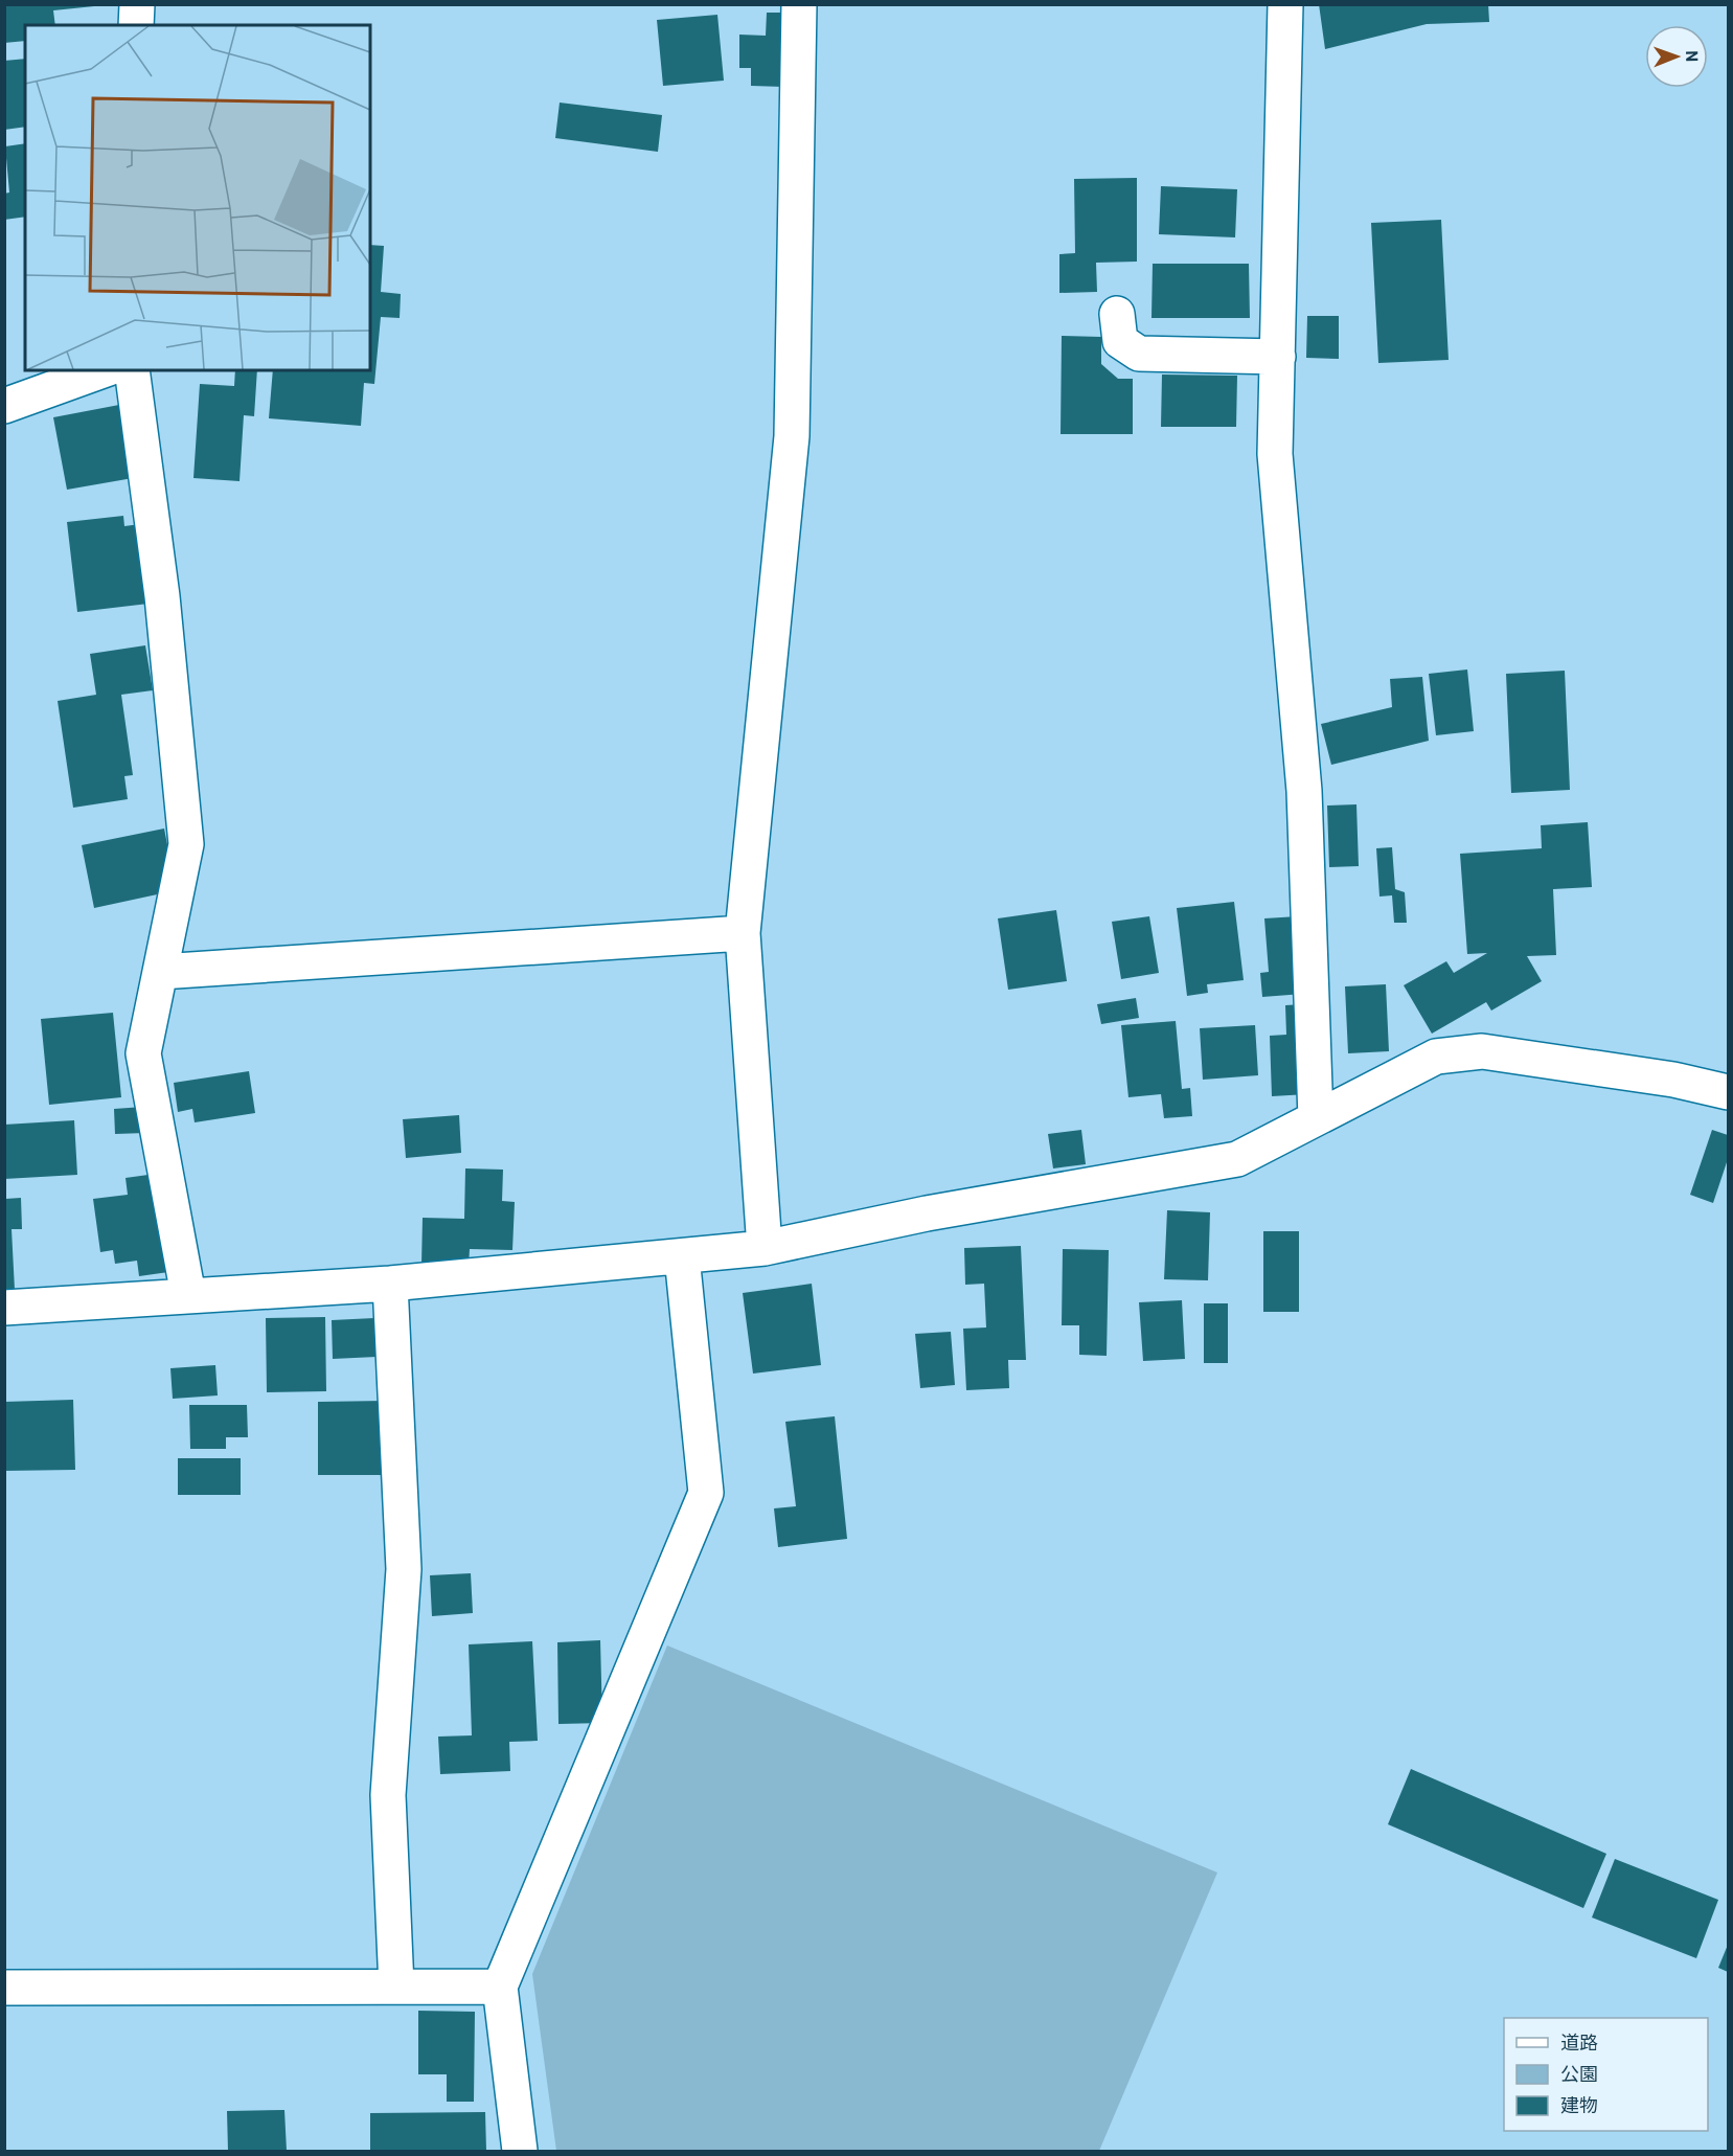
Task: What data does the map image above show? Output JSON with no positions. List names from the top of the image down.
{
  "legend": ["道路", "公園", "建物"],
  "north": "right"
}
